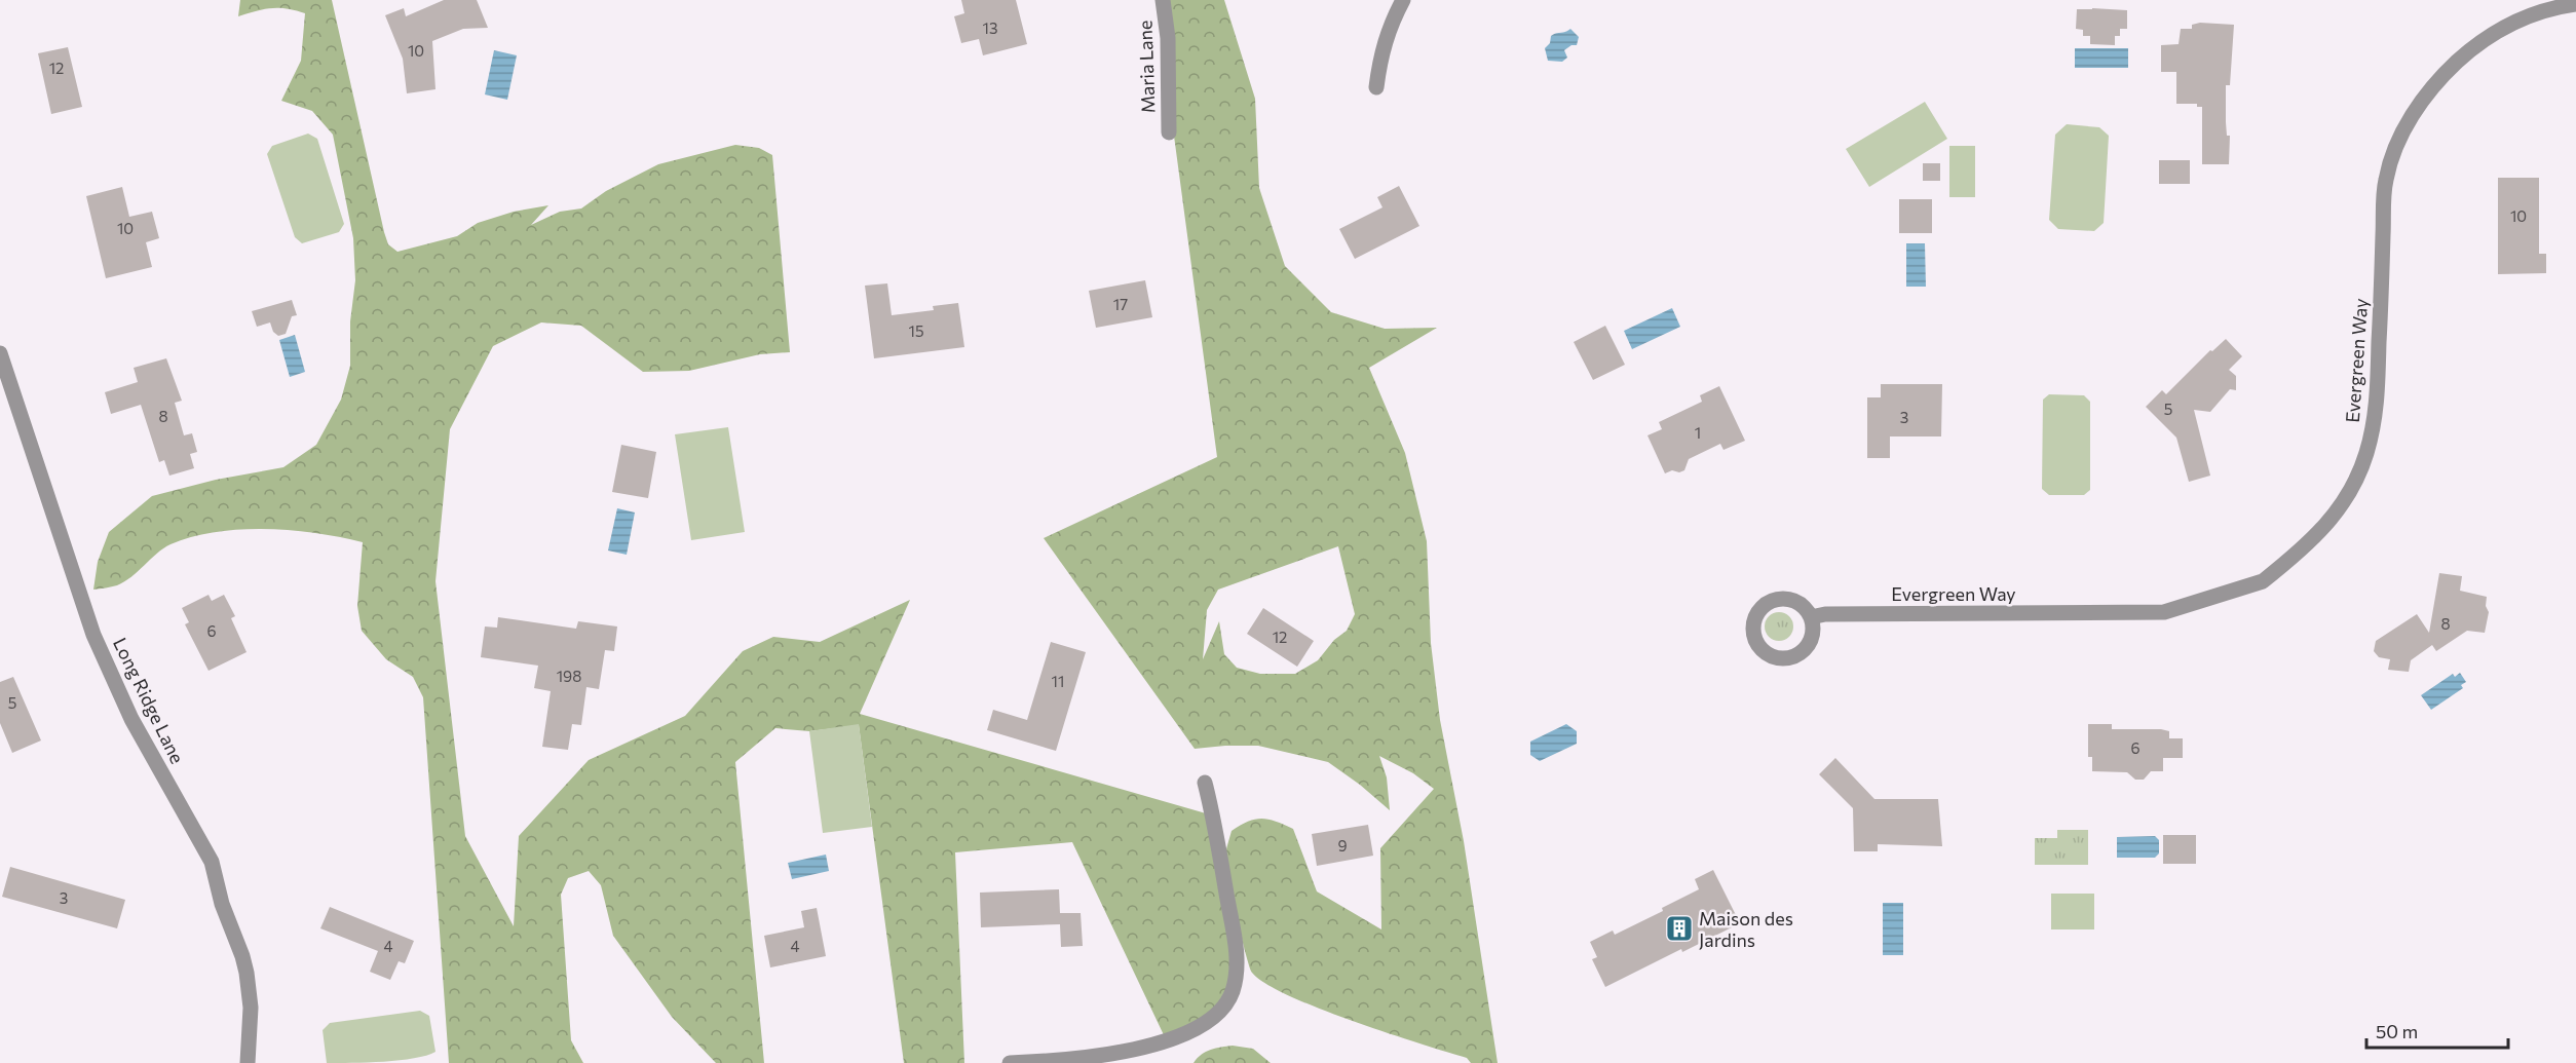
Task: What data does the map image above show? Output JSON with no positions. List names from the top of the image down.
{
  "streets": {
    "street": ["Maria Lane", "Evergreen Way", "Long Ridge Lane"]
  },
  "places": {
    "building": ["Maison des Jardins"]
  },
  "house_numbers": [
    "13",
    "10",
    "12",
    "10",
    "10",
    "17",
    "15",
    "5",
    "8",
    "3",
    "1",
    "8",
    "6",
    "12",
    "198",
    "11",
    "5",
    "6",
    "9",
    "3",
    "4",
    "4"
  ],
  "scale_bar": "50 m"
}
